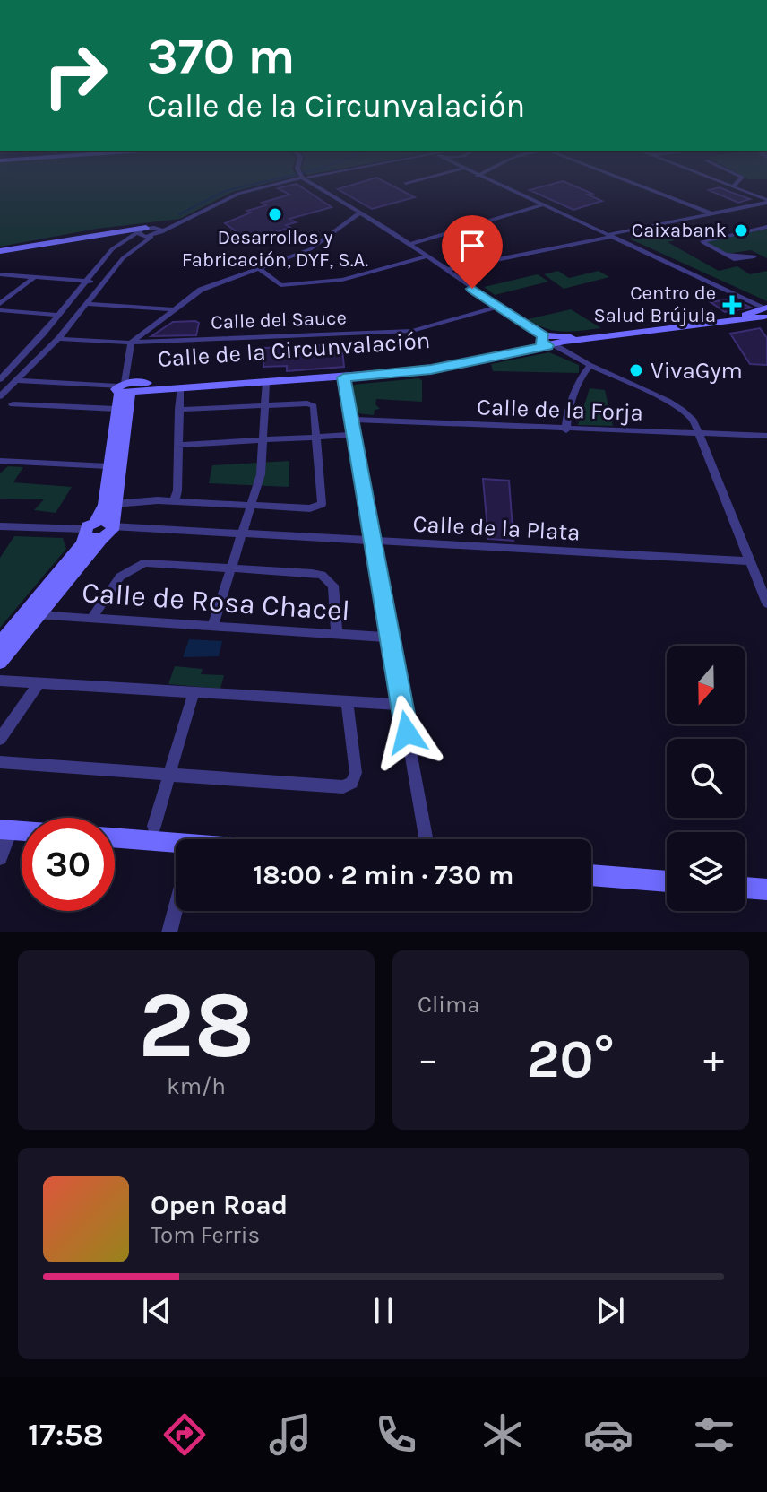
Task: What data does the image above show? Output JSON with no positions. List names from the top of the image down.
{
  "streets": {
    "street": [
      "Calle del Sauce",
      "Calle de la Circunvalación",
      "Calle de la Forja",
      "Calle de la Plata",
      "Calle de Rosa Chacel"
    ]
  },
  "crossings": [
    ["Calle de la Circunvalación", "Calle de la Plata"]
  ],
  "places": {
    "other": ["Desarrollos y Fabricación, DYF, S.A.", "Caixabank", "VivaGym"],
    "health": ["Centro de Salud Brújula"]
  },
  "north": "bottom",
  "page": {
    "turn": ["370 m", "Calle de la Circunvalación"],
    "limit": "30",
    "trip": "18:00 · 2 min · 730 m",
    "tile": [
      ["28", "km/h"],
      "Clima"
    ],
    "heat": ["−", "20°", "+"],
    "song": ["Open Road", "Tom Ferris"],
    "tabs": "17:58"
  }
}
